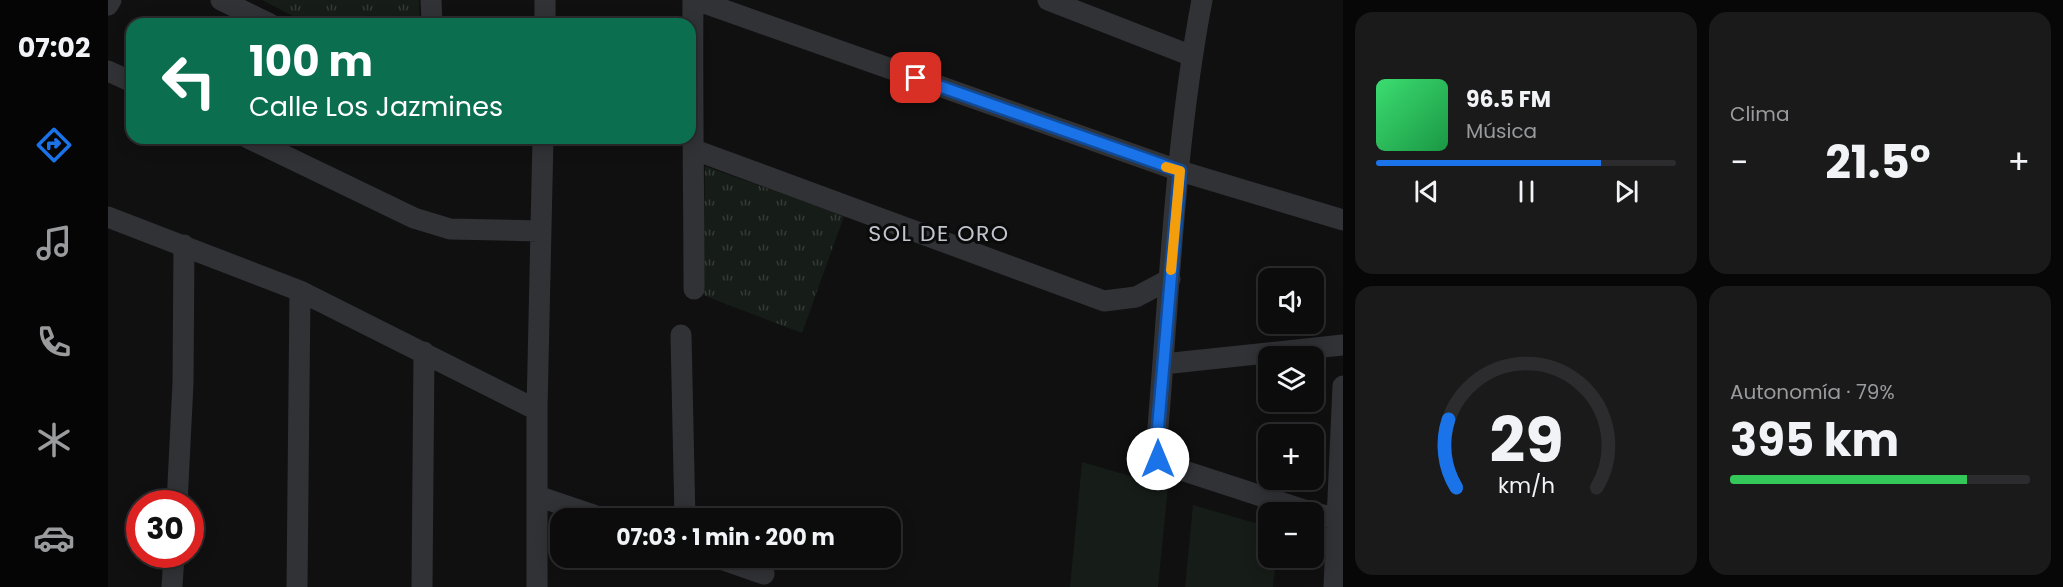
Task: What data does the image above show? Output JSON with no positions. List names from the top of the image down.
{
  "districts": ["SOL DE ORO"],
  "page": {
    "tabs": "07:02",
    "tile": [
      "Clima",
      ["Autonomía · 79%", "395 km"]
    ],
    "turn": ["100 m", "Calle Los Jazmines"],
    "song": ["96.5 FM", "Música"],
    "heat": ["−", "21.5°", "+"],
    "map_buttons": ["+", "−"],
    "limit": "30",
    "trip": "07:03 · 1 min · 200 m",
    "gauge": ["29", "km/h"]
  }
}
